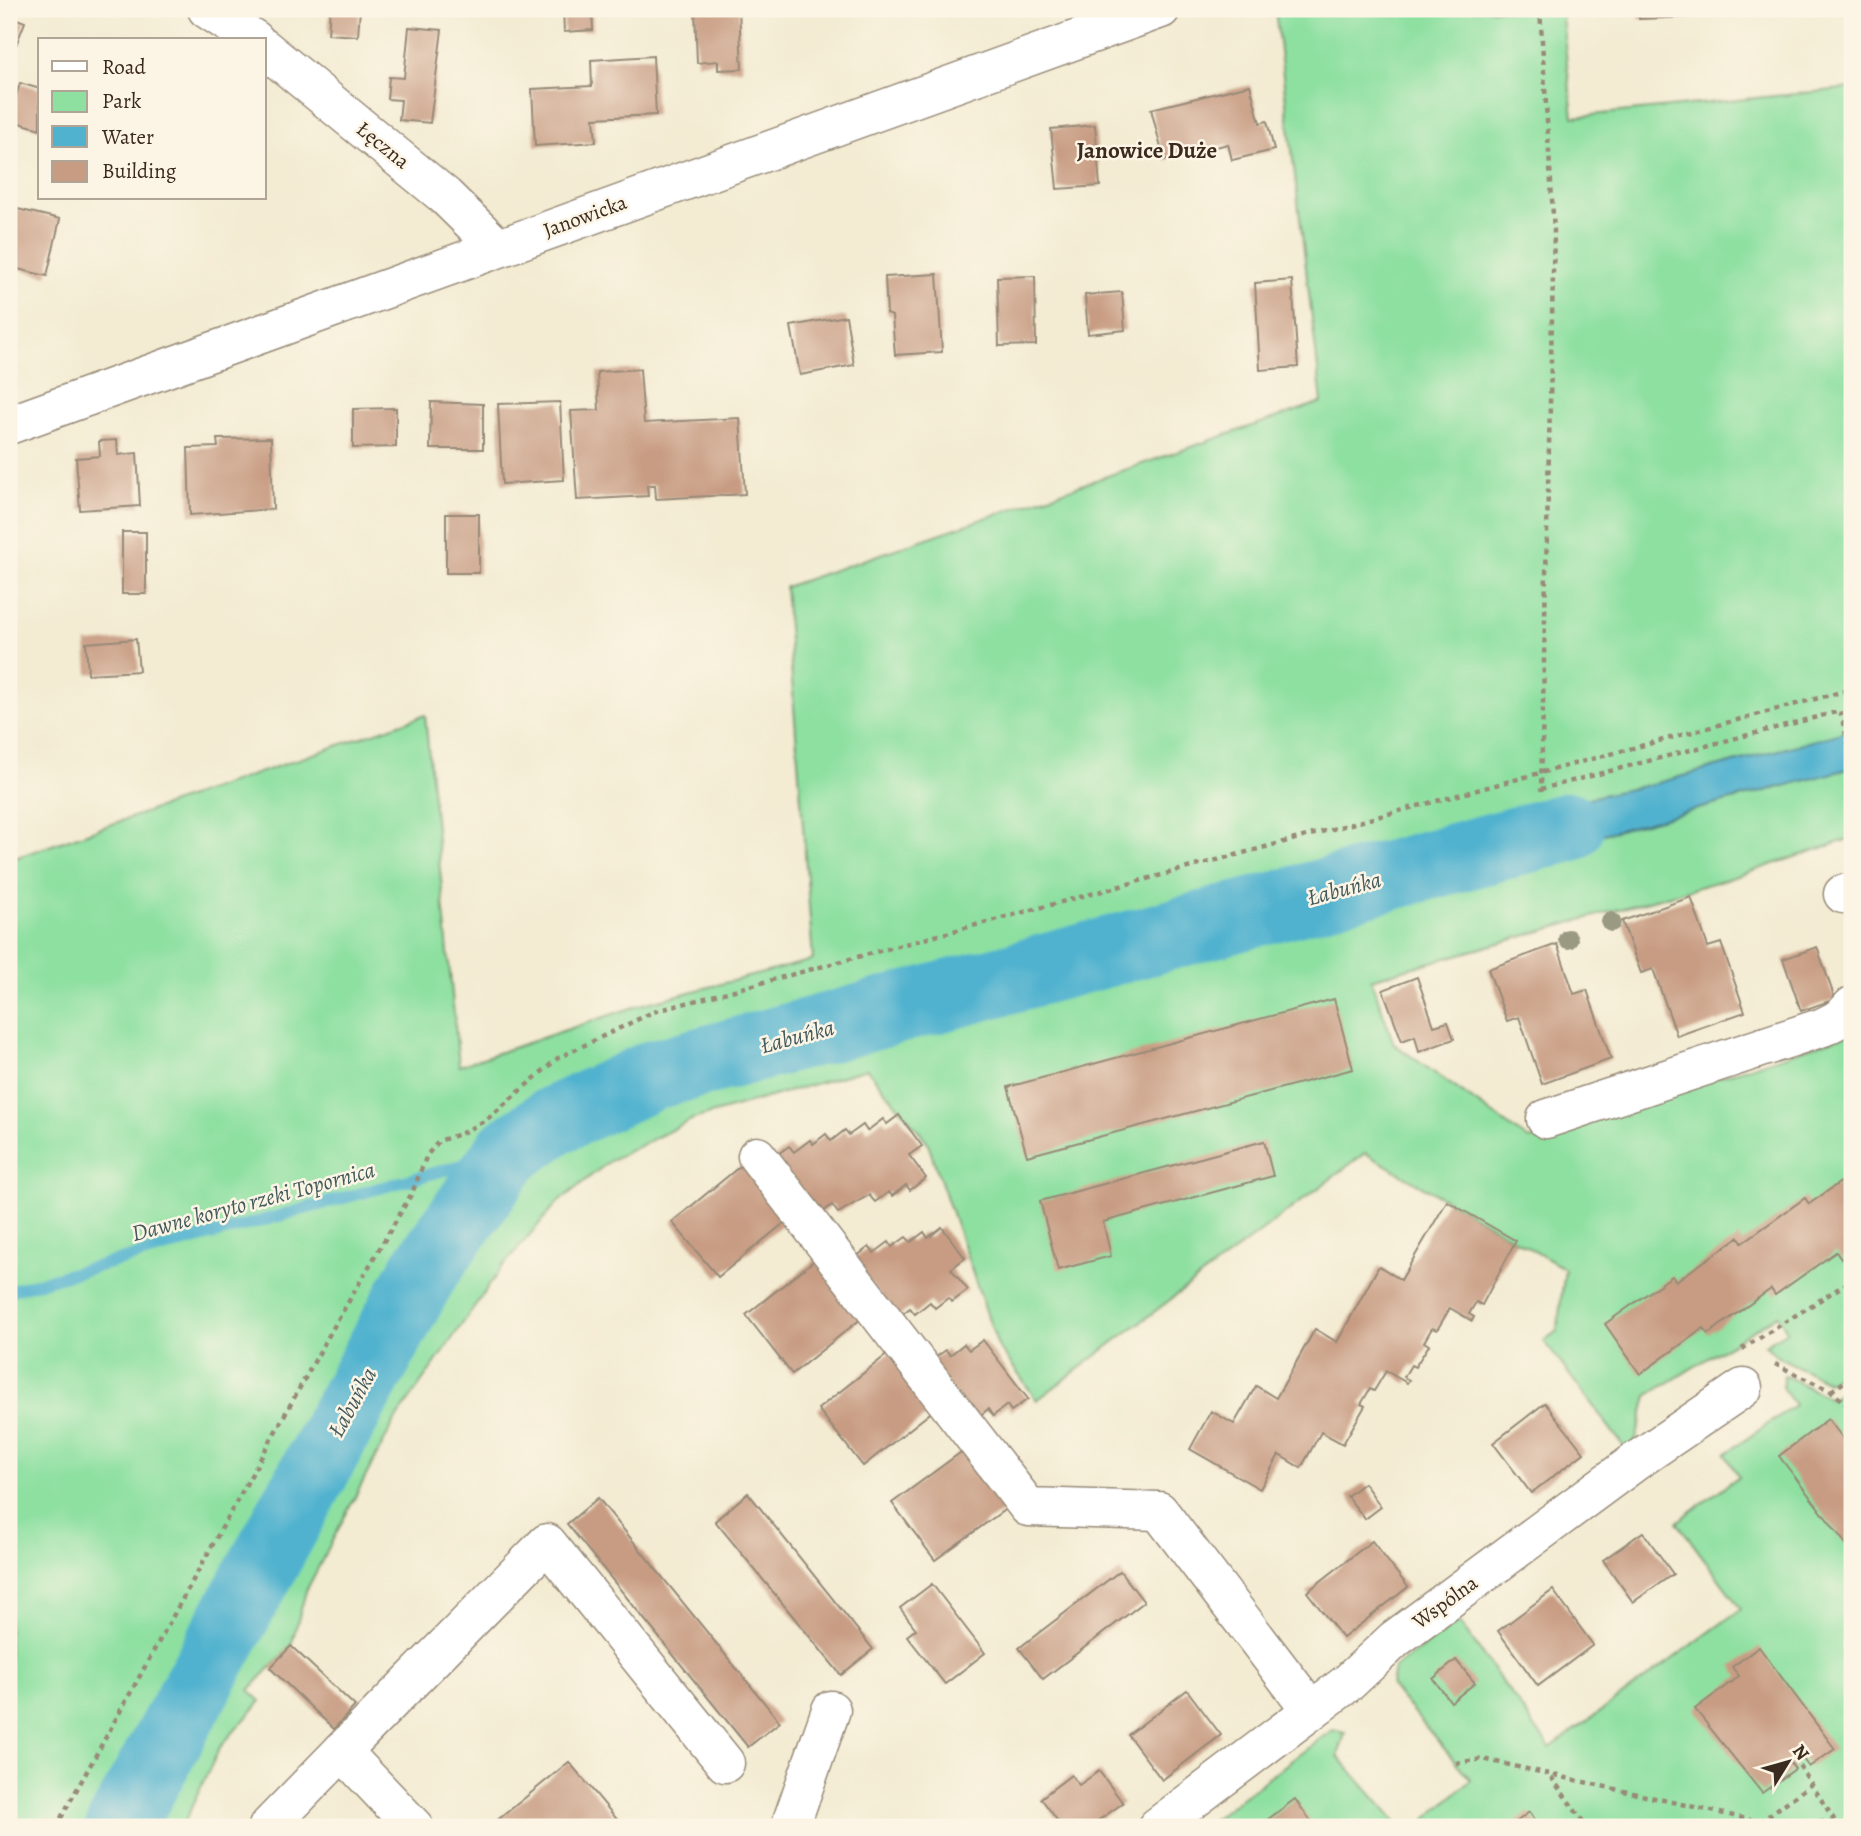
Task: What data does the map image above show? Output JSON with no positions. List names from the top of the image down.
{
  "streets": {
    "street": ["Łęczna", "Janowicka", "Wspólna"]
  },
  "crossings": [
    ["Łęczna", "Janowicka"]
  ],
  "districts": ["Janowice Duże"],
  "water": ["Łabuńka", "Dawne koryto rzeki Topornica"],
  "legend": [
    "Road",
    "Park",
    "Water",
    "Building"
  ],
  "north": "top right"
}
